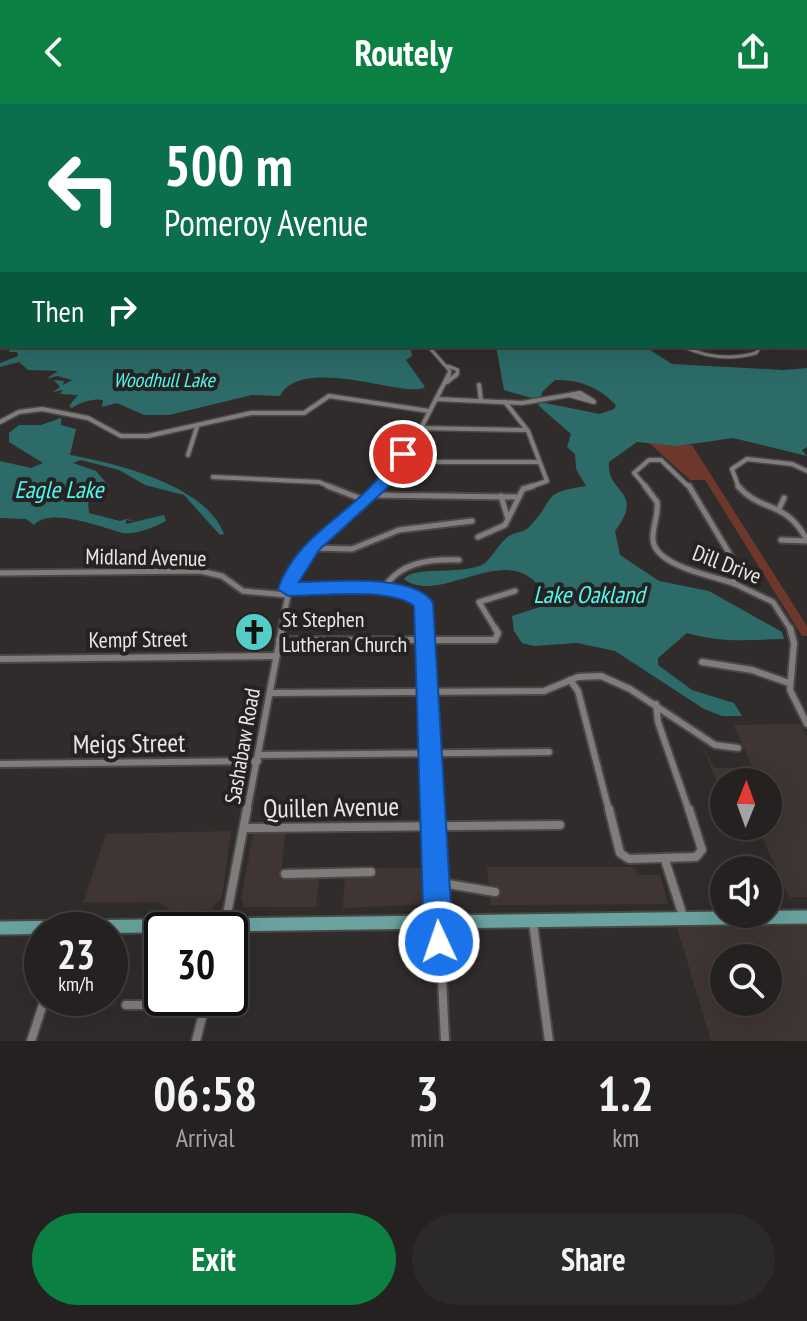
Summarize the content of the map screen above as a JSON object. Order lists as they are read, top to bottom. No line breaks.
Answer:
{"streets":{"street":["Midland Avenue","Dill Drive","Kempf Street","Meigs Street","Sashabaw Road","Quillen Avenue"]},"crossings":[["Midland Avenue","Sashabaw Road"],["Kempf Street","Sashabaw Road"],["Meigs Street","Sashabaw Road"],["Sashabaw Road","Quillen Avenue"]],"water":["Woodhull Lake","Eagle Lake","Lake Oakland"],"places":{"church":["St Stephen Lutheran Church"]},"north":"top","page":{"header":"Routely","turn":["500 m","Pomeroy Avenue"],"then":"Then","speed":"23 km/h","limit":"30","eta":["06:58","Arrival","3","min","1.2","km"],"buttons":["Exit","Share"]}}
